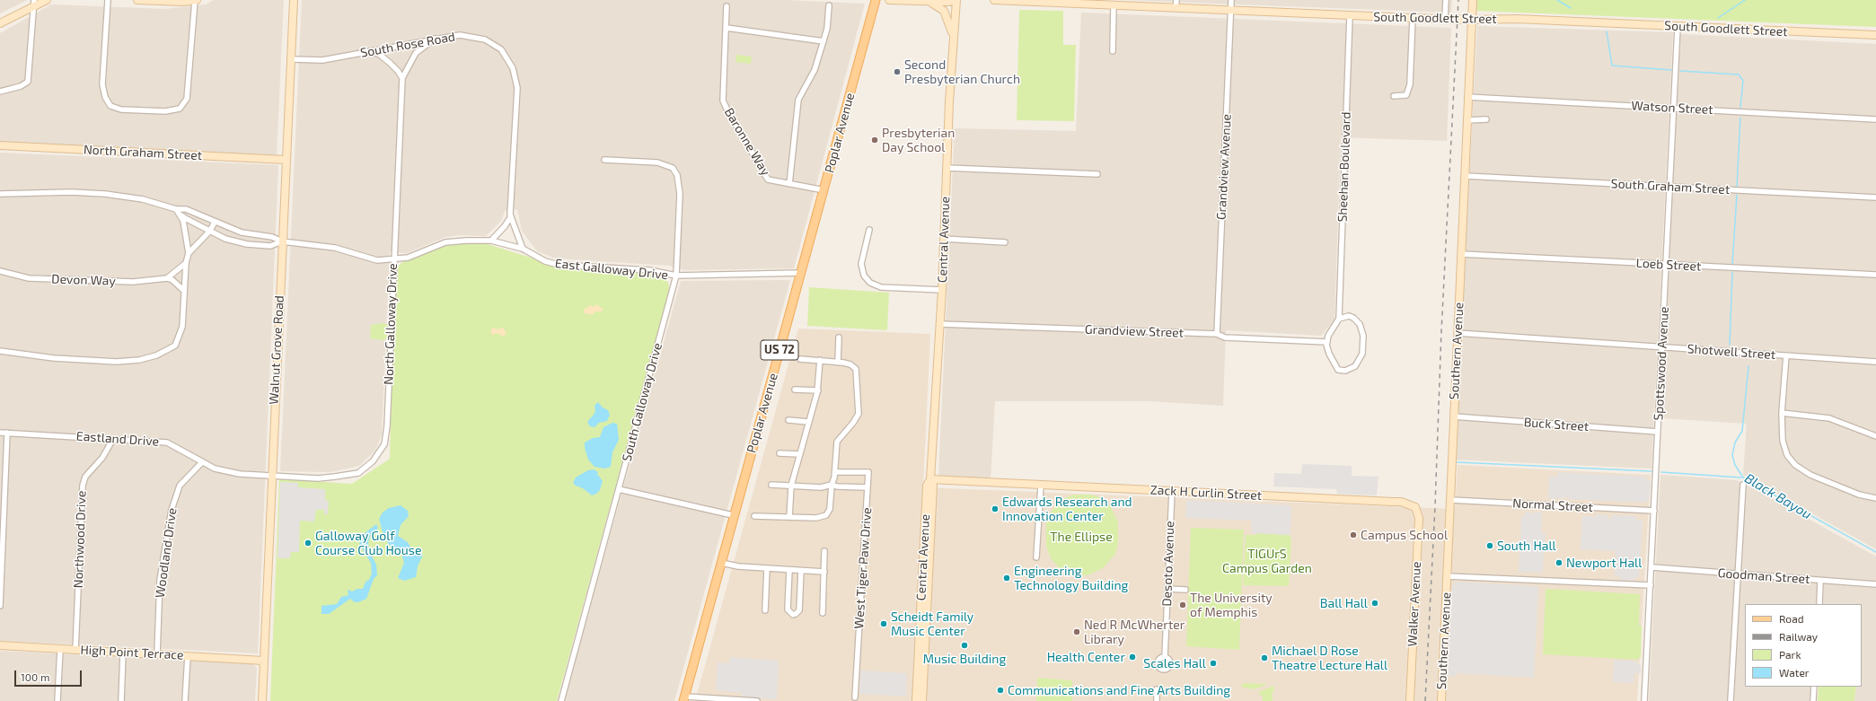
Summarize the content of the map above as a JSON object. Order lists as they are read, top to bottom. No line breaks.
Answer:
{"streets":{"main road":["South Goodlett Street","Poplar Avenue","North Graham Street","Central Avenue","Walnut Grove Road","US 72","Southern Avenue","Zack H Curlin Street","Walker Avenue","High Point Terrace"],"street":["South Rose Road","Watson Street","Baronne Way","Grandview Avenue","Sheehan Boulevard","South Graham Street","Loeb Street","East Galloway Drive","Devon Way","North Galloway Drive","Grandview Street","Shotwell Street","Spottswood Avenue","South Galloway Drive","Buck Street","Eastland Drive","Normal Street","Northwood Drive","Woodland Drive","Desoto Avenue","West Tiger Paw Drive","Goodman Street"]},"crossings":[["South Goodlett Street","Grandview Avenue"],["South Goodlett Street","Sheehan Boulevard"],["South Goodlett Street","Southern Avenue"],["South Goodlett Street","Spottswood Avenue"],["South Rose Road","East Galloway Drive"],["South Rose Road","North Galloway Drive"],["South Rose Road","Walnut Grove Road"],["Watson Street","Southern Avenue"],["Watson Street","Spottswood Avenue"],["Poplar Avenue","Baronne Way"],["Poplar Avenue","East Galloway Drive"],["North Graham Street","Walnut Grove Road"],["Grandview Avenue","Grandview Street"],["Sheehan Boulevard","Grandview Street"],["South Graham Street","Southern Avenue"],["South Graham Street","Spottswood Avenue"],["Central Avenue","Grandview Street"],["Central Avenue","Zack H Curlin Street"],["Loeb Street","Southern Avenue"],["Loeb Street","Spottswood Avenue"],["East Galloway Drive","North Galloway Drive"],["East Galloway Drive","Walnut Grove Road"],["East Galloway Drive","South Galloway Drive"],["North Galloway Drive","Walnut Grove Road"],["North Galloway Drive","Eastland Drive"],["Walnut Grove Road","Eastland Drive"],["Walnut Grove Road","High Point Terrace"],["Southern Avenue","Shotwell Street"],["Southern Avenue","Buck Street"],["Southern Avenue","Normal Street"],["Shotwell Street","Spottswood Avenue"],["Spottswood Avenue","Buck Street"],["Spottswood Avenue","Normal Street"],["Spottswood Avenue","Goodman Street"],["Eastland Drive","Northwood Drive"],["Eastland Drive","Woodland Drive"],["Zack H Curlin Street","Desoto Avenue"],["Zack H Curlin Street","Walker Avenue"],["Northwood Drive","High Point Terrace"],["Woodland Drive","High Point Terrace"]],"water":["Black Bayou"],"parks":["The Ellipse","TIGUrS Campus Garden"],"places":["Second Presbyterian Church","Presbyterian Day School","Edwards Research and Innovation Center","Campus School","Galloway Golf Course Club House","South Hall","Newport Hall","Engineering Technology Building","Ball Hall","The University of Memphis","Scheidt Family Music Center","Ned R McWherter Library","Music Building","Health Center","Michael D Rose Theatre Lecture Hall","Scales Hall","Communications and Fine Arts Building"],"legend":["Road","Railway","Park","Water"],"scale_bar":"100 m"}
